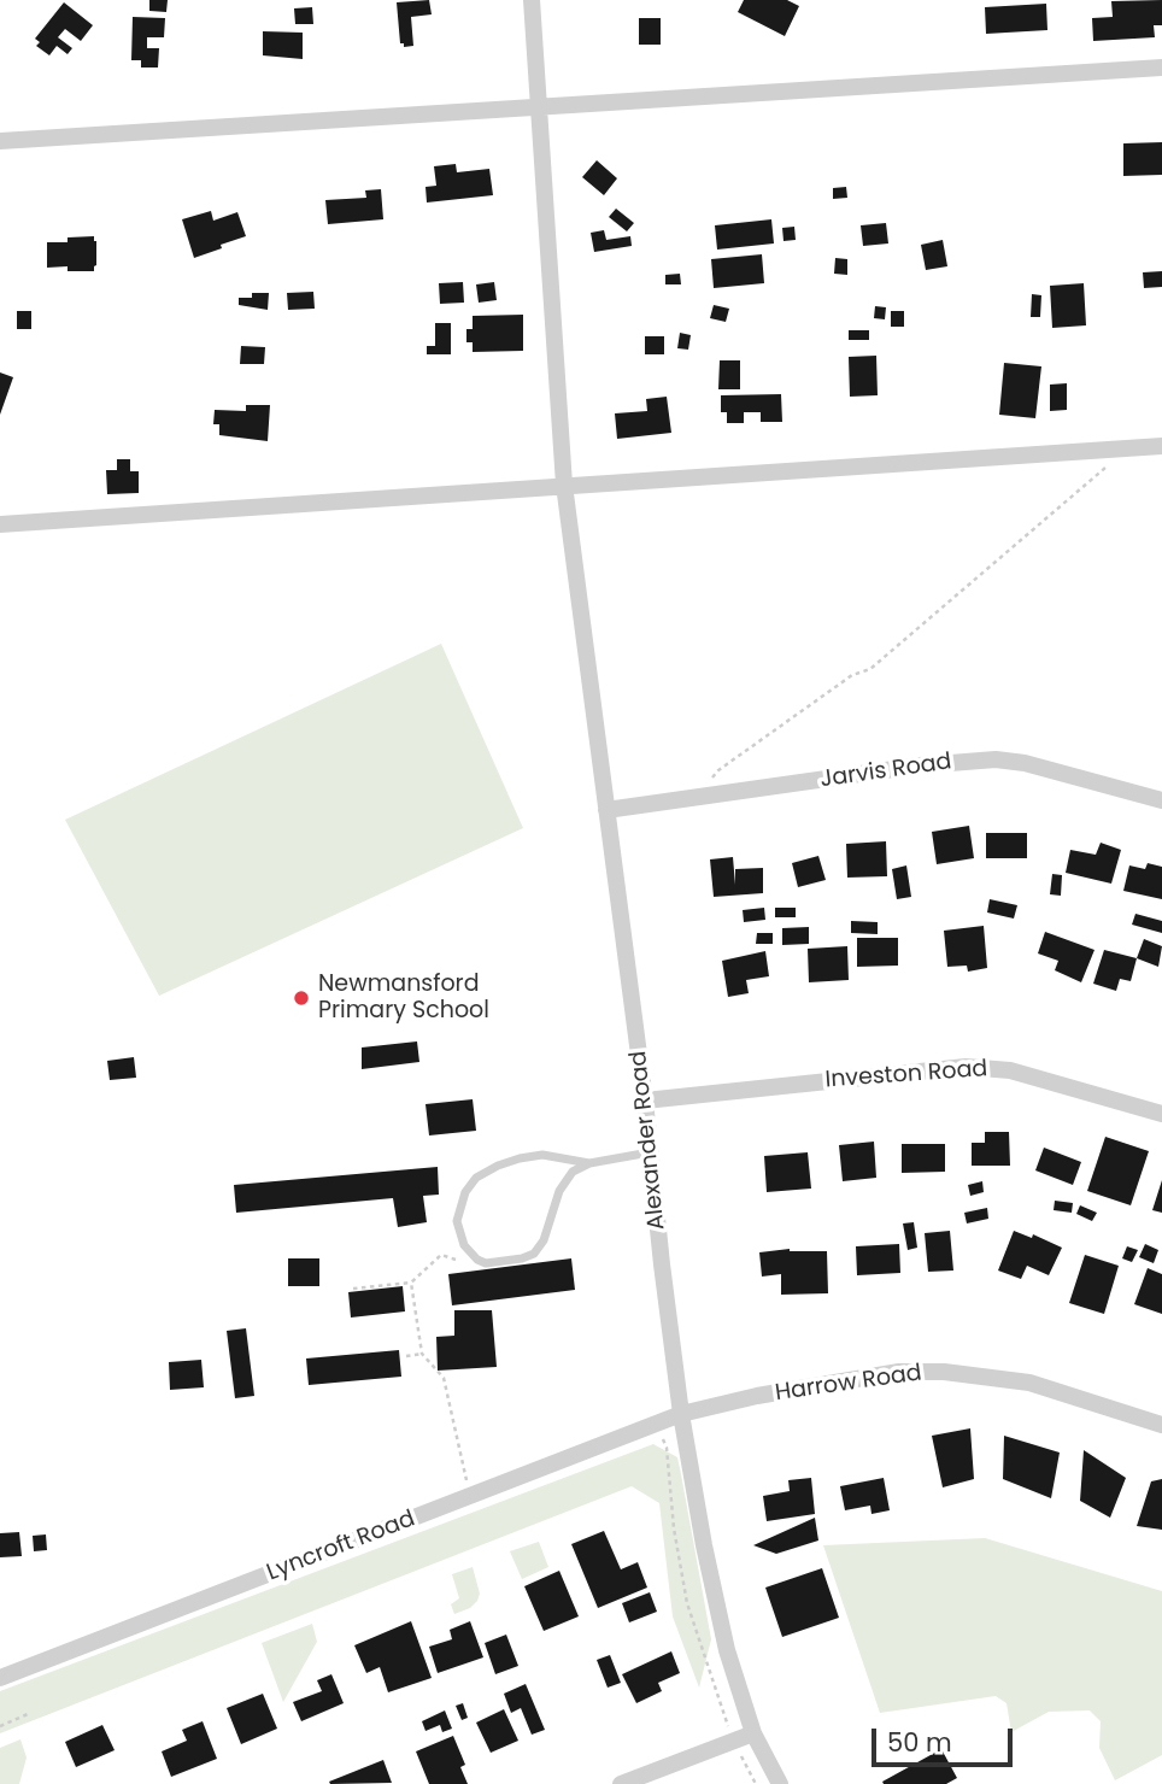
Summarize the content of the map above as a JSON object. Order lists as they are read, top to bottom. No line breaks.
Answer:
{"streets":{"street":["Jarvis Road","Investon Road","Alexander Road","Harrow Road","Lyncroft Road"]},"crossings":[["Jarvis Road","Alexander Road"],["Investon Road","Alexander Road"],["Alexander Road","Harrow Road"],["Alexander Road","Lyncroft Road"],["Harrow Road","Lyncroft Road"]],"places":["Newmansford Primary School"],"scale_bar":"50 m"}
